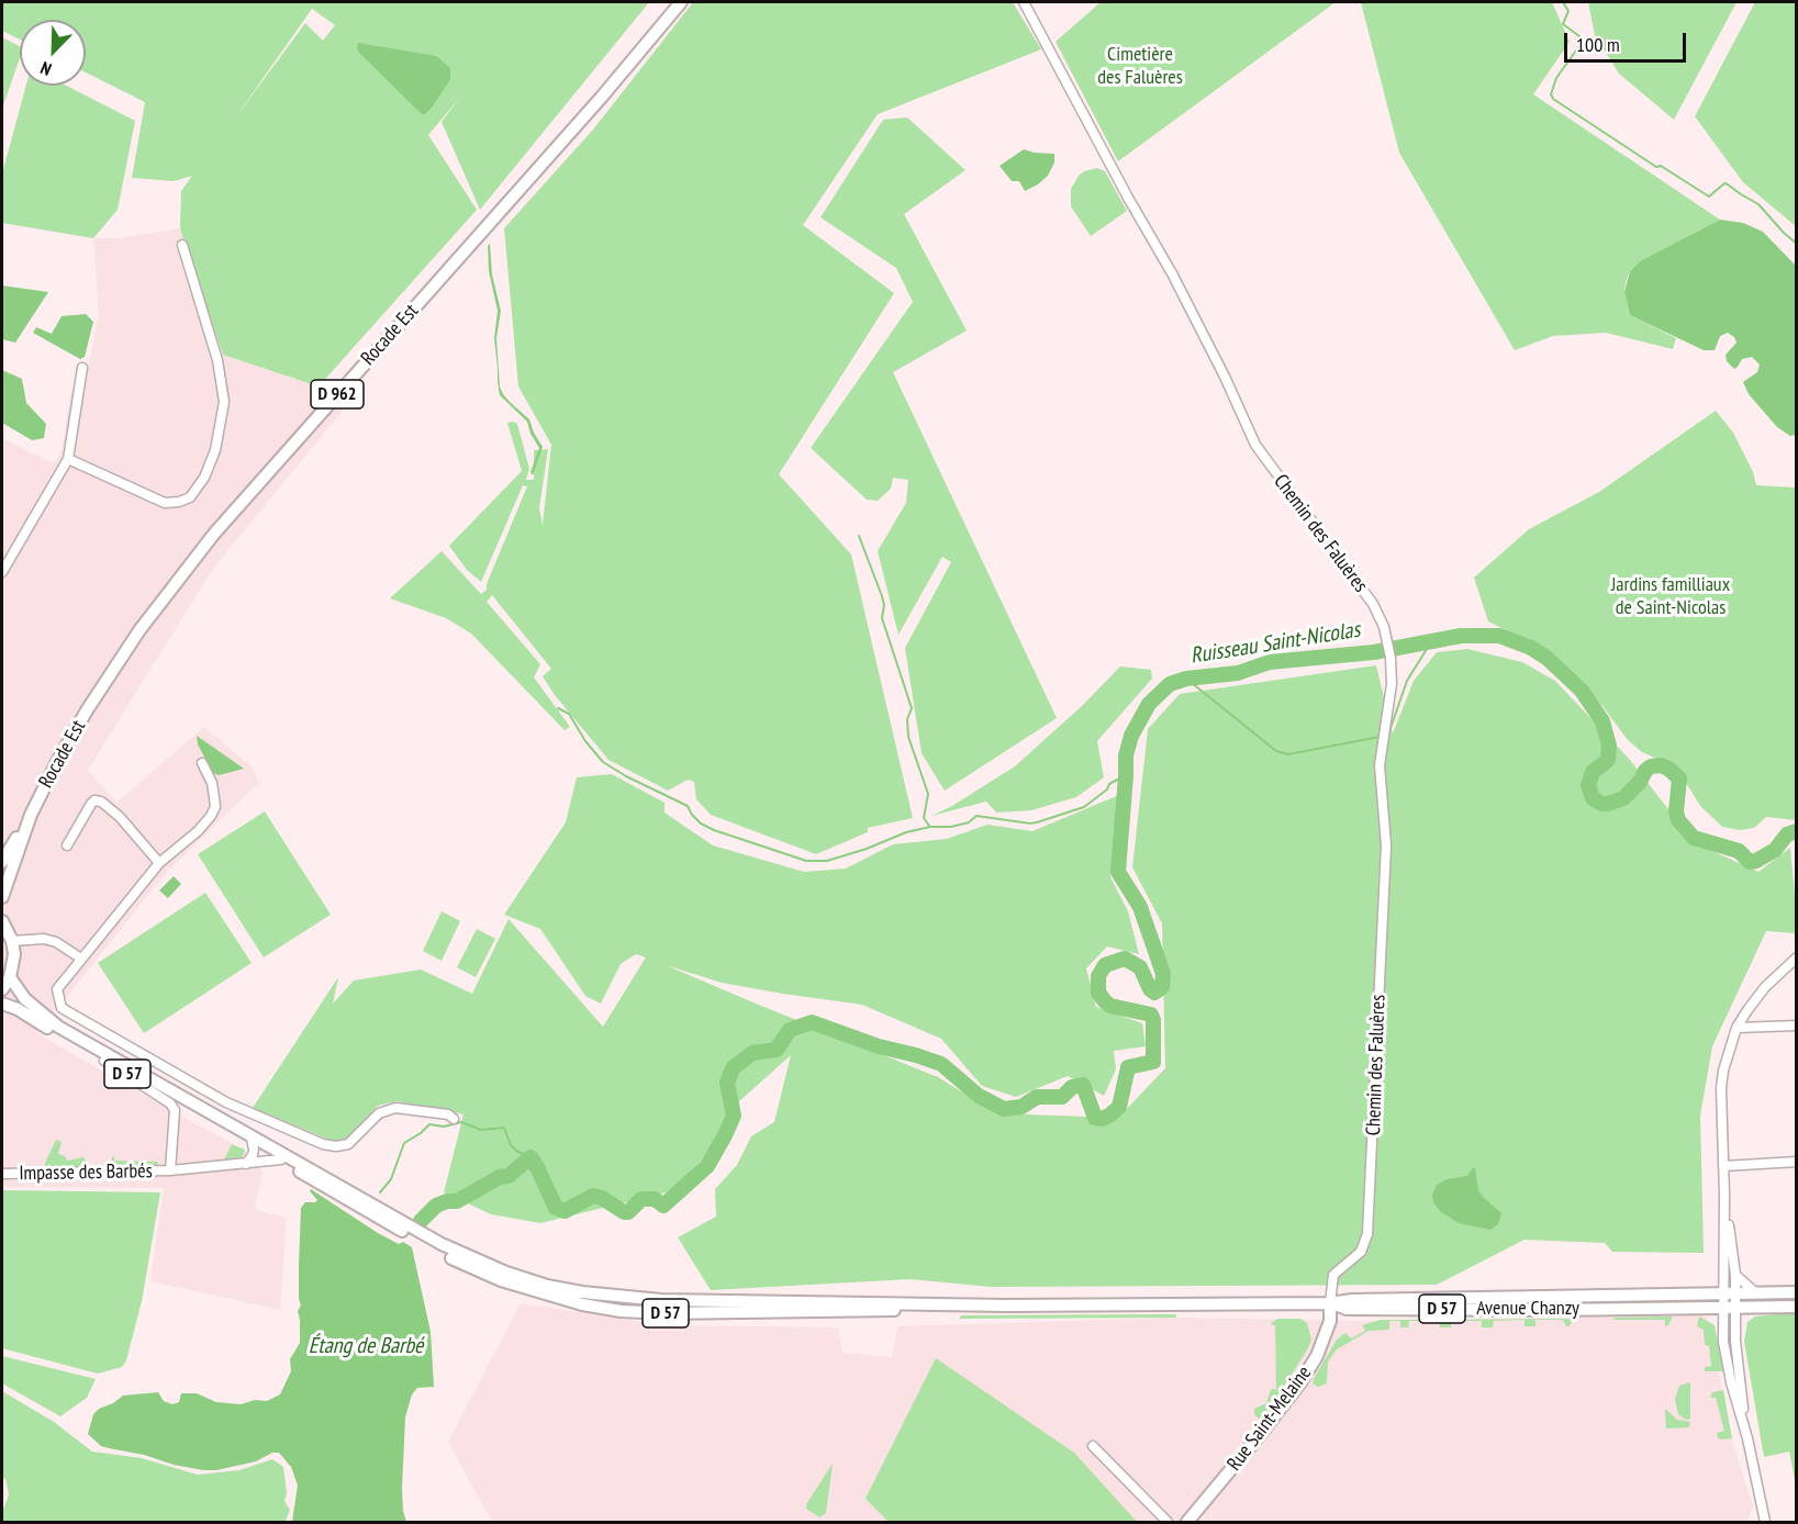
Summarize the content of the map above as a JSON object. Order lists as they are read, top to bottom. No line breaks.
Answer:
{"streets":{"main road":["Rocade Est","D 962","D 57","Avenue Chanzy","Rue Saint-Melaine"],"street":["Chemin des Faluères","Impasse des Barbés"]},"crossings":[["Rocade Est","D 962"],["Chemin des Faluères","D 57"],["Chemin des Faluères","Avenue Chanzy"],["Chemin des Faluères","Rue Saint-Melaine"],["D 57","Impasse des Barbés"],["D 57","Avenue Chanzy"],["D 57","Rue Saint-Melaine"],["Avenue Chanzy","Rue Saint-Melaine"]],"water":["Ruisseau Saint-Nicolas","Étang de Barbé"],"parks":["Cimetière des Faluères","Jardins familliaux de Saint-Nicolas"],"scale_bar":"100 m","north":"bottom left"}
